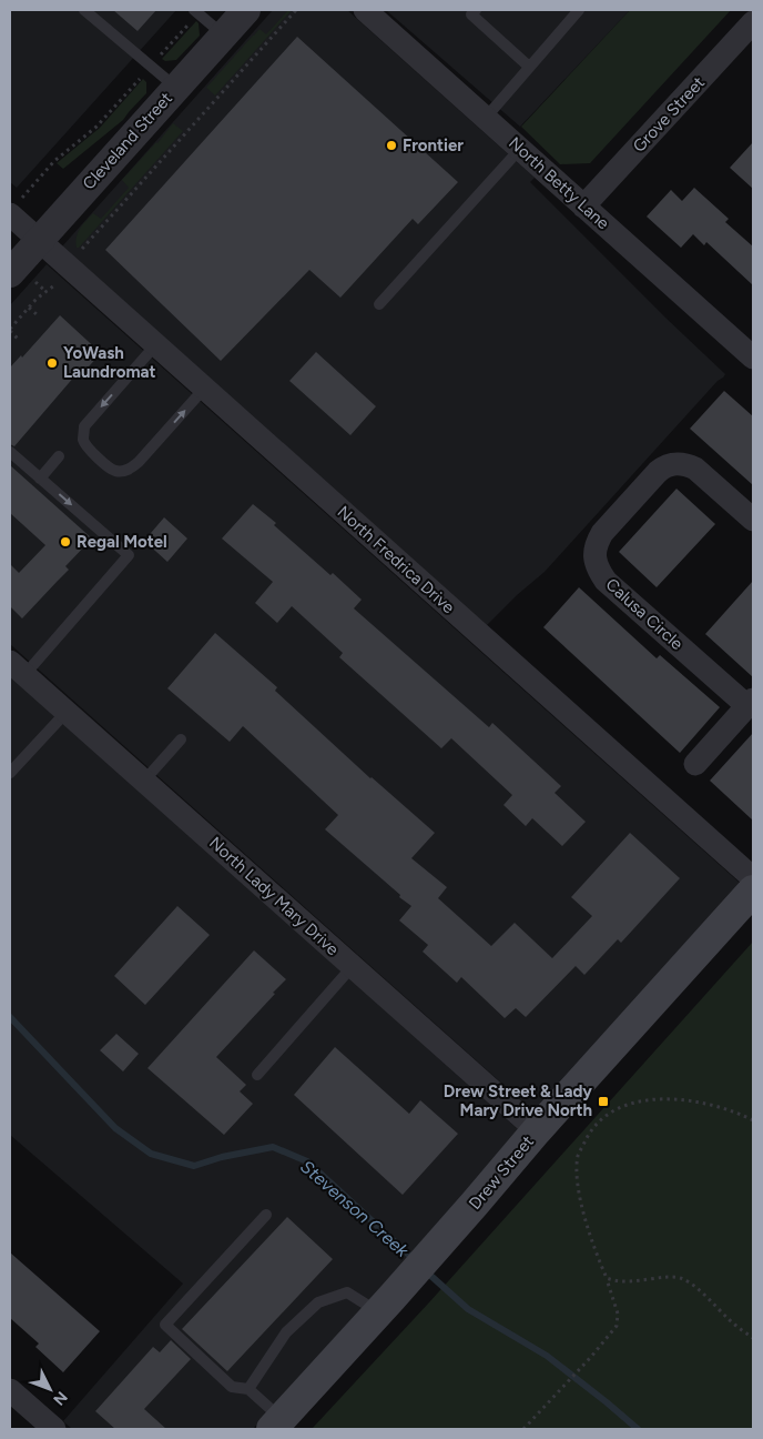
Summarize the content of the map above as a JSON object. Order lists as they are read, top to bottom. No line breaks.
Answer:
{"streets":{"main road":["Drew Street"],"street":["Grove Street","Cleveland Street","North Betty Lane","North Fredrica Drive","Calusa Circle","North Lady Mary Drive"]},"crossings":[["Grove Street","North Betty Lane"],["Cleveland Street","North Fredrica Drive"],["North Lady Mary Drive","Drew Street"]],"water":["Stevenson Creek"],"places":{"other":["Frontier","YoWash Laundromat","Regal Motel"],"transit":["Drew Street & Lady Mary Drive North"]},"north":"bottom right"}
